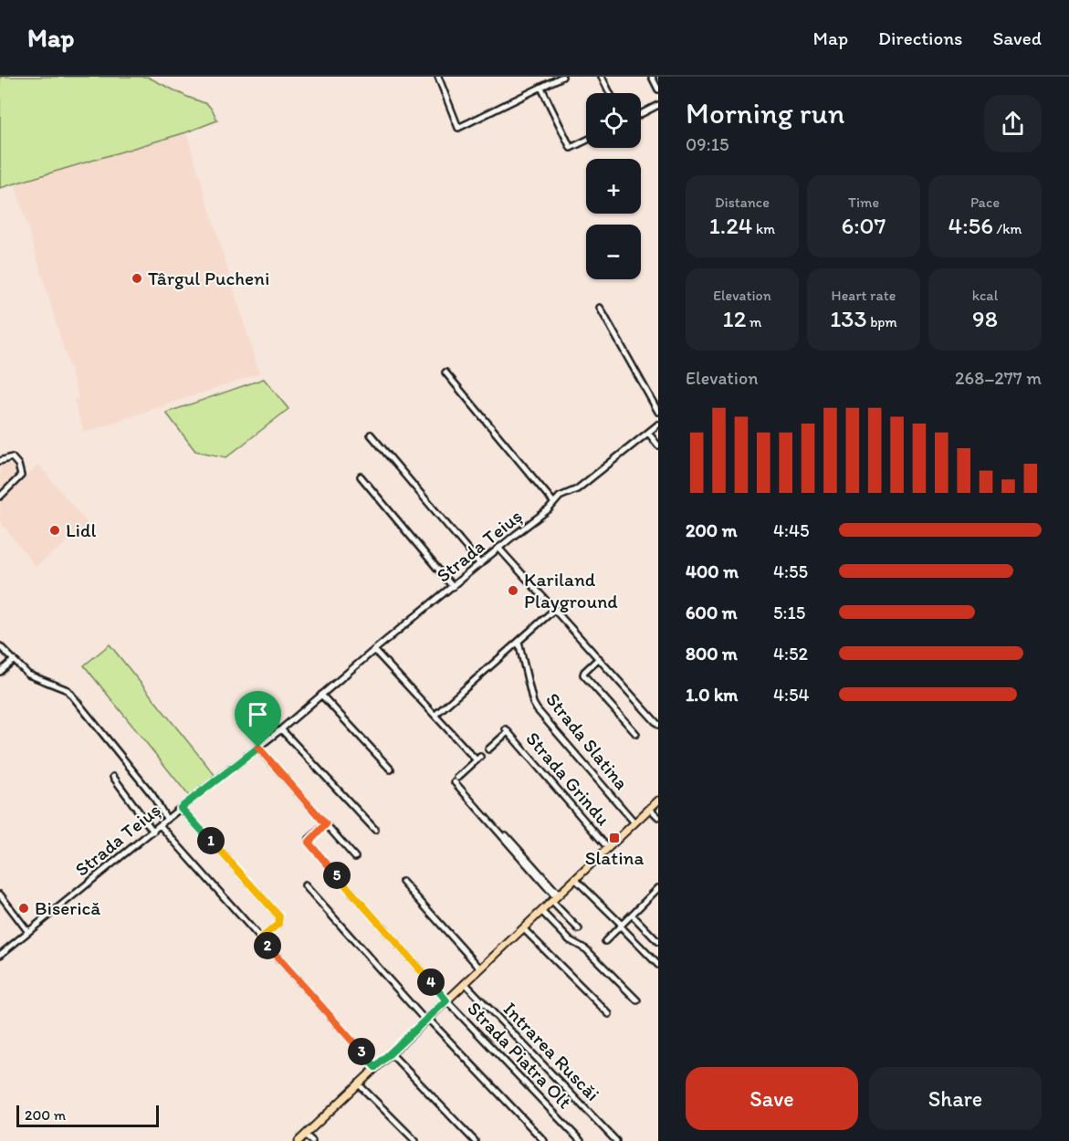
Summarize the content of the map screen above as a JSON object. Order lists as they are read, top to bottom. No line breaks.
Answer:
{"streets":{"street":["Strada Teiuș","Strada Slatina","Strada Grindu","Intrarea Ruscăi","Strada Piatra Olt"]},"places":{"other":["Târgul Pucheni","Lidl","Kariland Playground","Biserică"],"transit":["Slatina"]},"scale_bar":"200 m","page":{"header":"Map","nav":["Map","Directions","Saved"],"heading":["Morning run","09:15"],"map_buttons":["+","−"],"stats":[["Distance","1.24 km"],["Time","6:07"],["Pace","4:56 /km"],["Elevation","12 m"],["Heart rate","133 bpm"],["kcal","98"]],"chart":["Elevation","268–277 m"],"list":[{"name":"200 m","note":"4:45"},{"name":"400 m","note":"4:55"},{"name":"600 m","note":"5:15"},{"name":"800 m","note":"4:52"},{"name":"1.0 km","note":"4:54"}],"pins":["1","5","2","4","3"],"buttons":["Save","Share"],"scale":"200 m"}}
